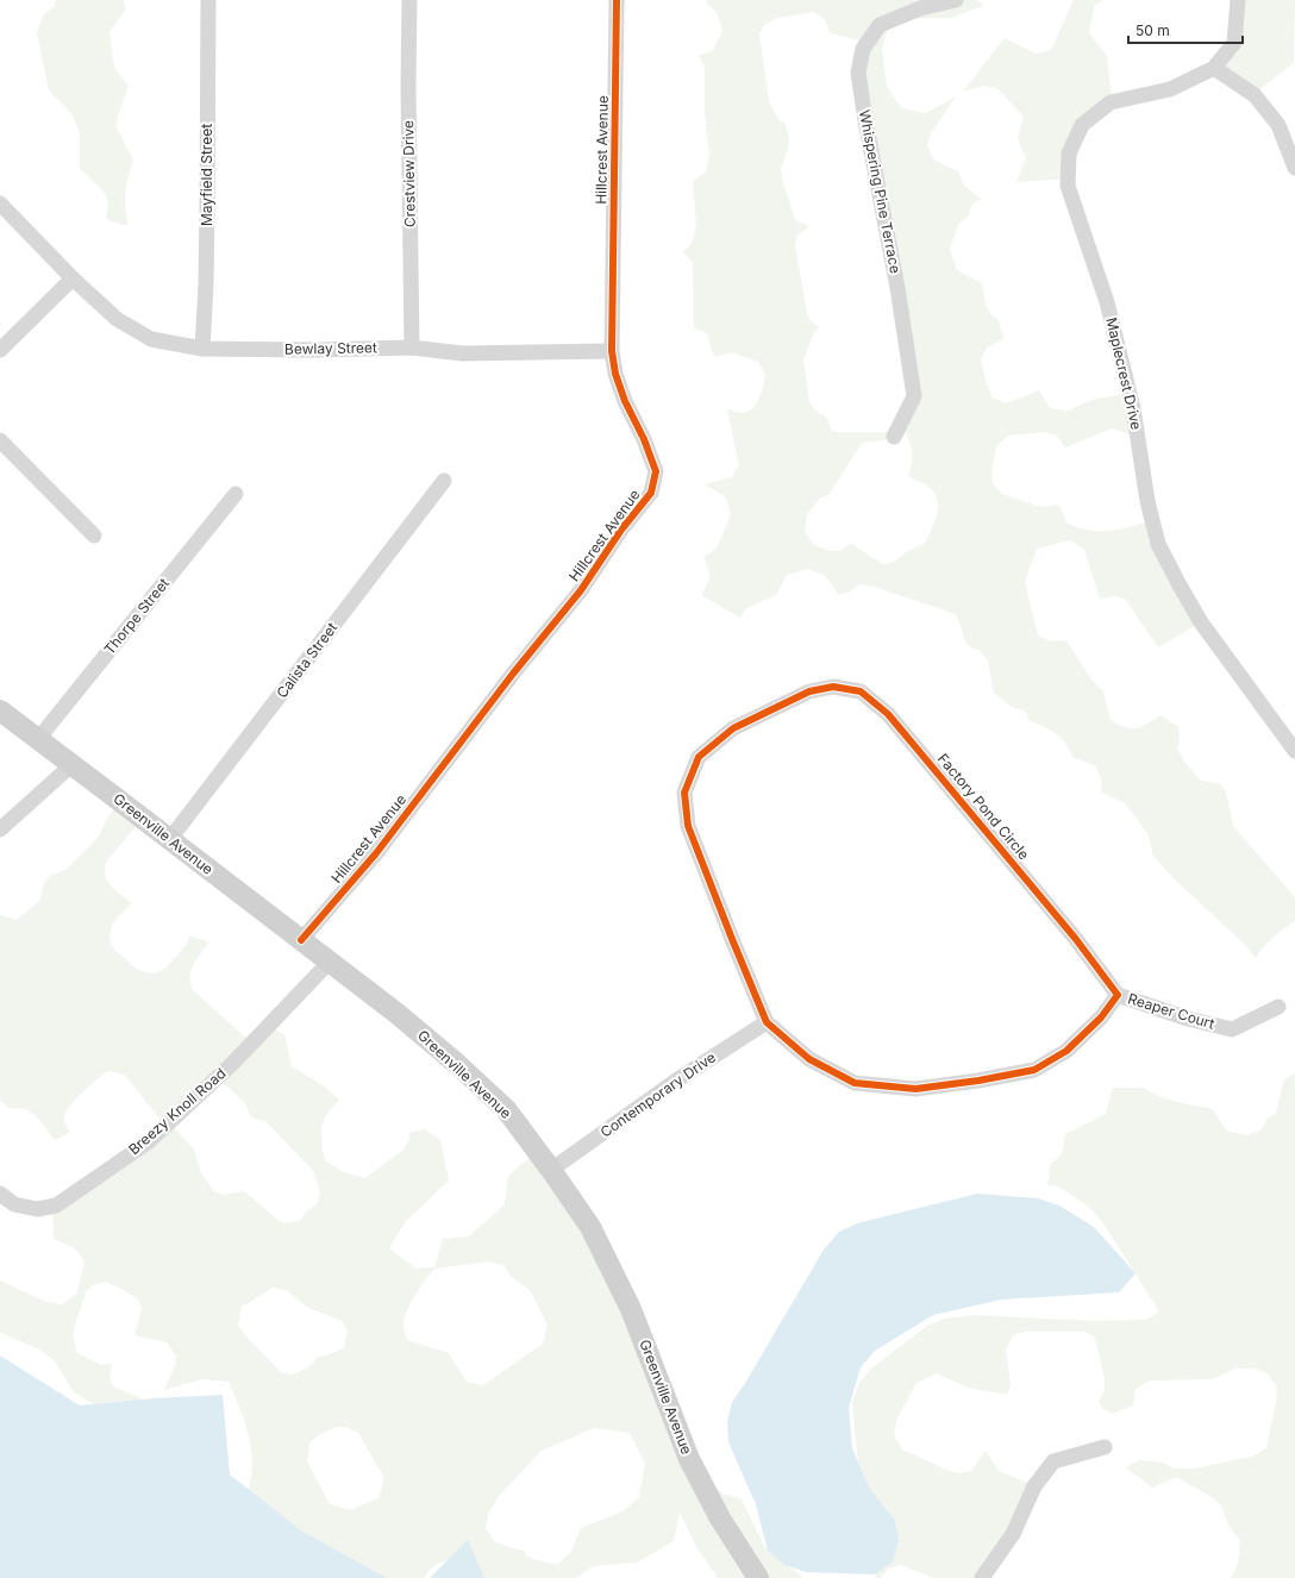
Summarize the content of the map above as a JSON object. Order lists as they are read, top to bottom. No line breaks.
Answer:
{"streets":{"main road":["Greenville Avenue"],"street":["Hillcrest Avenue","Crestview Drive","Mayfield Street","Whispering Pine Terrace","Bewlay Street","Maplecrest Drive","Thorpe Street","Calista Street","Factory Pond Circle","Reaper Court","Contemporary Drive","Breezy Knoll Road"]},"crossings":[["Hillcrest Avenue","Bewlay Street"],["Hillcrest Avenue","Greenville Avenue"],["Crestview Drive","Bewlay Street"],["Mayfield Street","Bewlay Street"],["Thorpe Street","Greenville Avenue"],["Calista Street","Greenville Avenue"],["Factory Pond Circle","Reaper Court"],["Factory Pond Circle","Contemporary Drive"],["Greenville Avenue","Contemporary Drive"],["Greenville Avenue","Breezy Knoll Road"]],"scale_bar":"50 m"}
